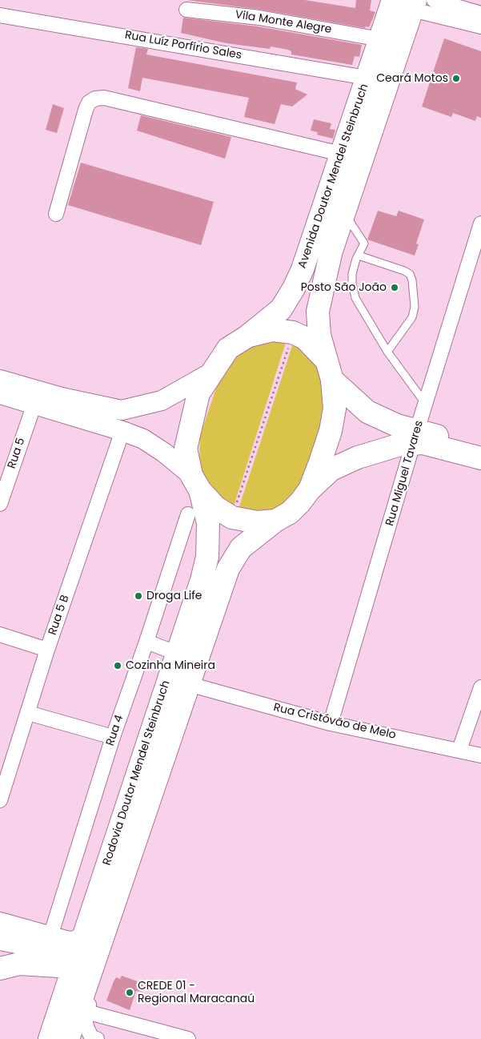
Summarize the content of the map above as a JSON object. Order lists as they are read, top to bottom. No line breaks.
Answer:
{"streets":{"main road":["Avenida Doutor Mendel Steinbruch","Rodovia Doutor Mendel Steinbruch"],"street":["Vila Monte Alegre","Rua Luíz Porfírio Sales","Rua 5","Rua Miguel Tavares","Rua 5 B","Rua Cristóvão de Melo","Rua 4"]},"crossings":[["Vila Monte Alegre","Avenida Doutor Mendel Steinbruch"],["Rua Luíz Porfírio Sales","Avenida Doutor Mendel Steinbruch"],["Avenida Doutor Mendel Steinbruch","Rodovia Doutor Mendel Steinbruch"],["Rua Miguel Tavares","Rua Cristóvão de Melo"],["Rua Cristóvão de Melo","Rodovia Doutor Mendel Steinbruch"]],"places":["Ceará Motos","Posto São João","Droga Life","Cozinha Mineira","CREDE 01 - Regional Maracanaú"]}
